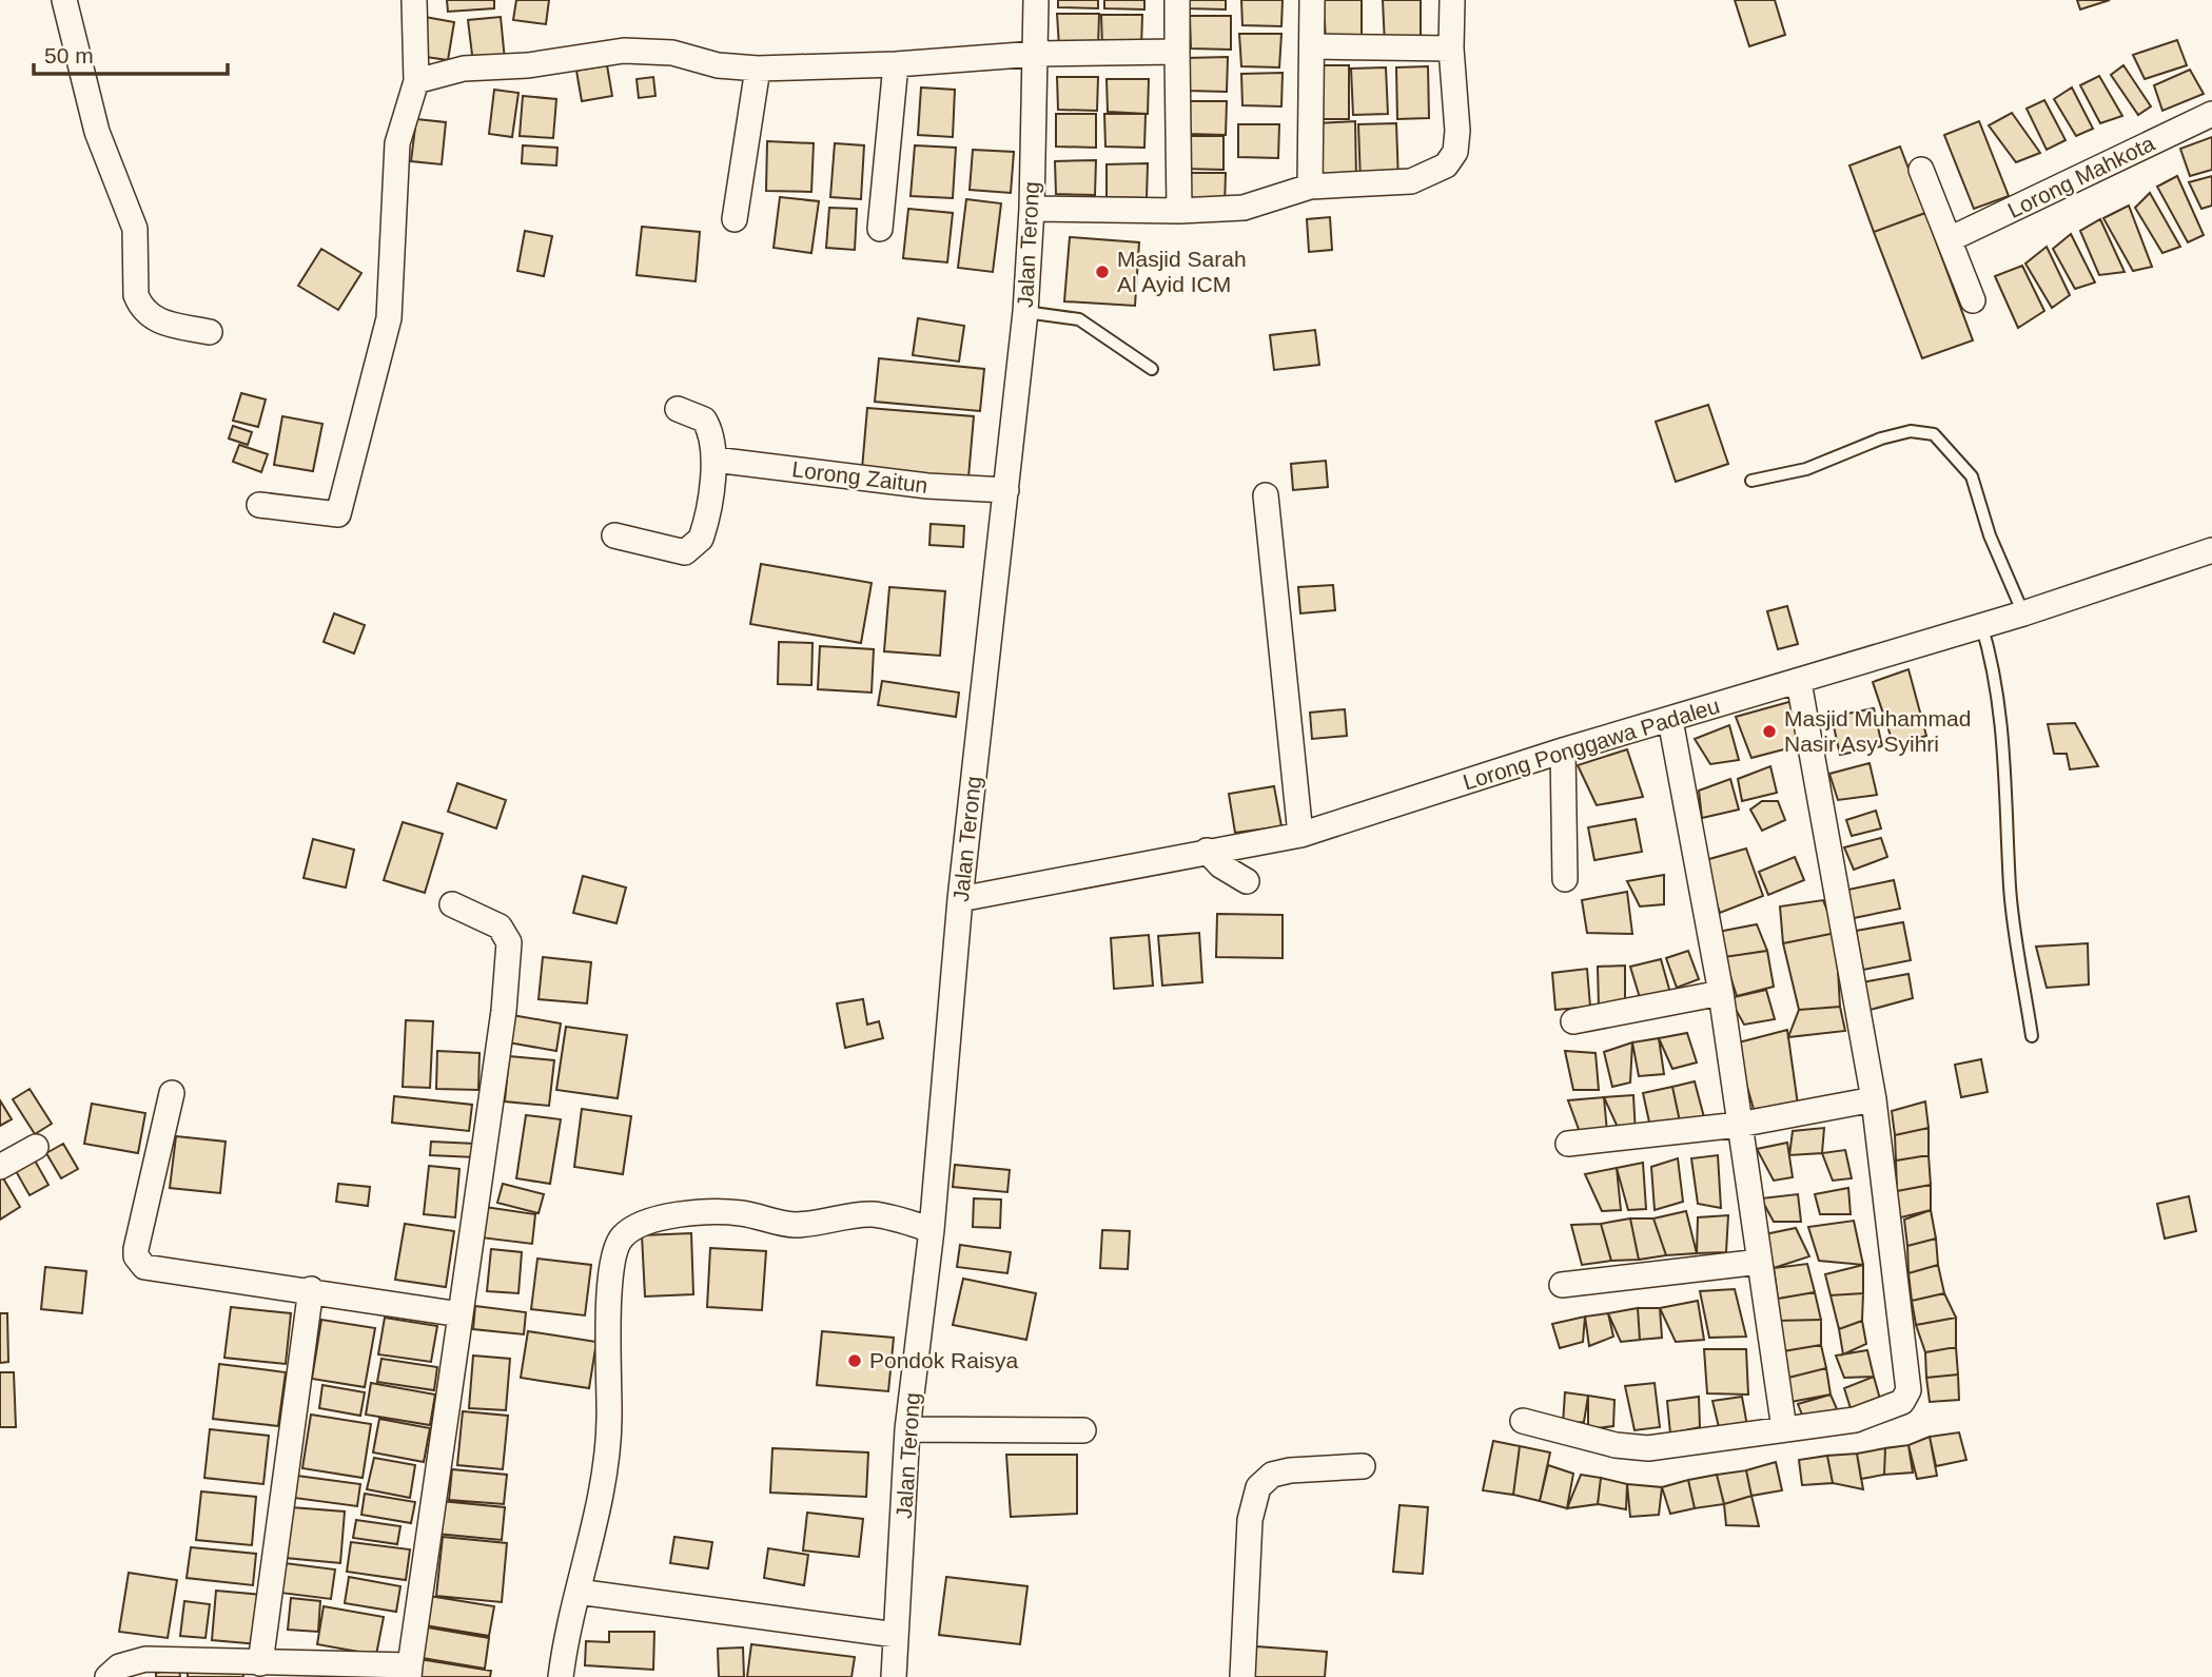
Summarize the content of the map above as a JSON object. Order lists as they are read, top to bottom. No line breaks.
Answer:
{"streets":{"street":["Lorong Mahkota","Jalan Terong","Lorong Zaitun","Lorong Ponggawa Padaleu"]},"crossings":[["Jalan Terong","Lorong Zaitun"],["Jalan Terong","Lorong Ponggawa Padaleu"]],"places":["Masjid Sarah Al Ayid ICM","Masjid Muhammad Nasir Asy Syihri","Pondok Raisya"],"scale_bar":"50 m"}
